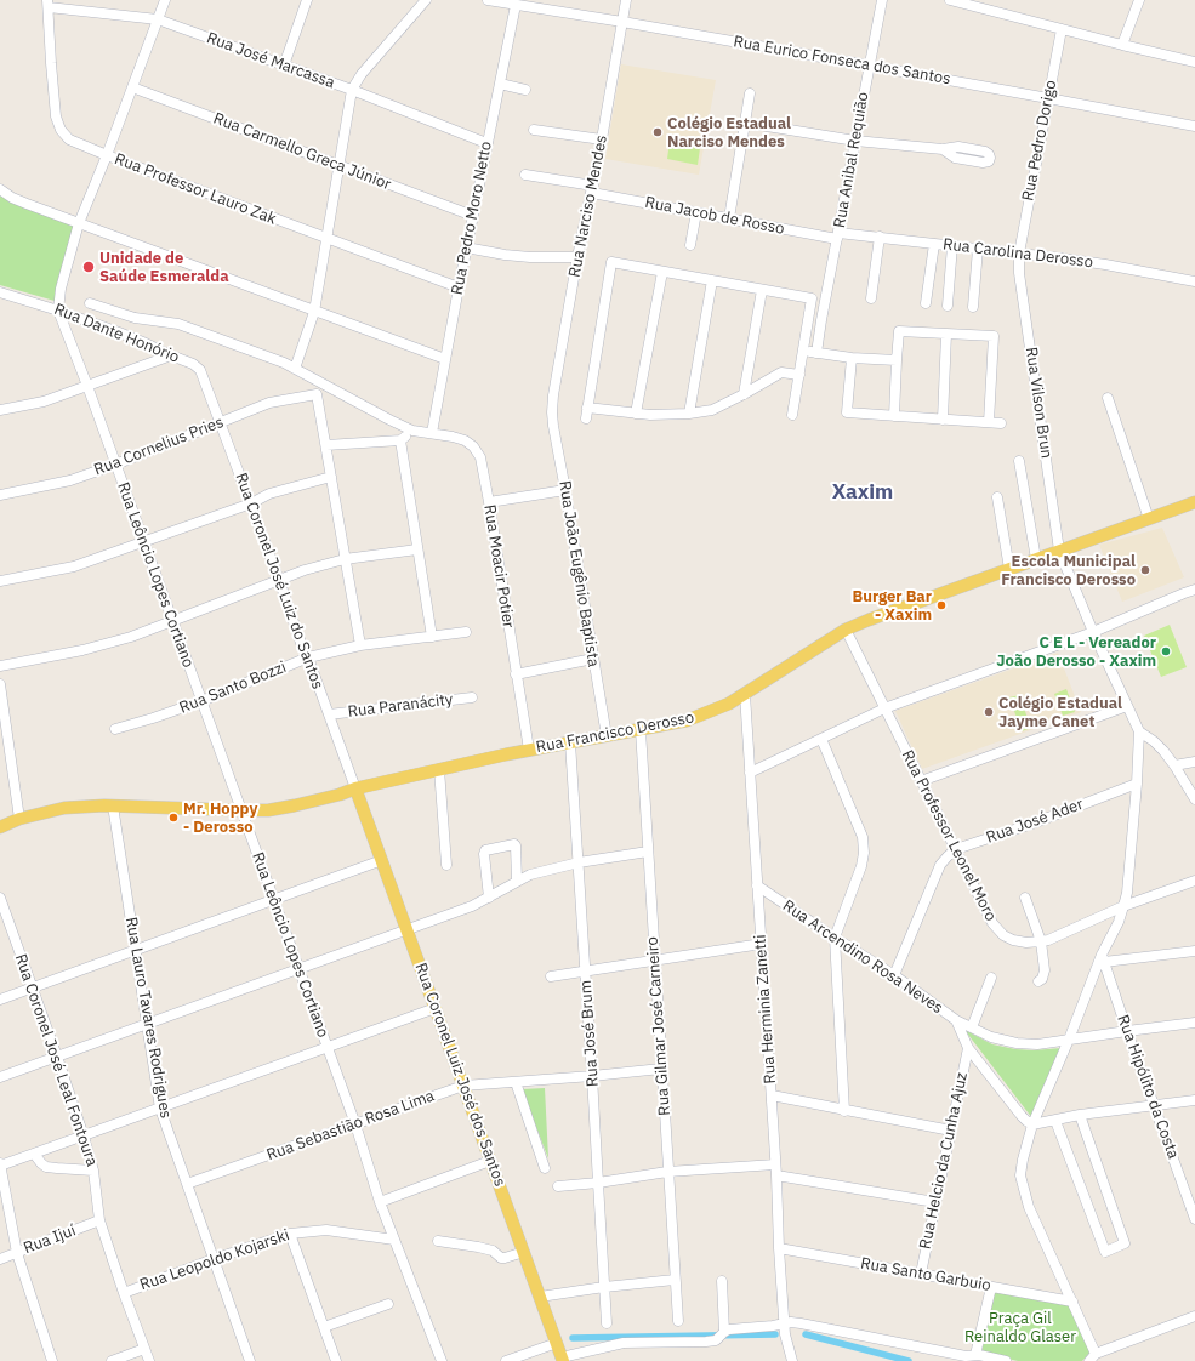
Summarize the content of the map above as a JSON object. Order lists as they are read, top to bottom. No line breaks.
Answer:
{"streets":{"main road":["Rua Francisco Derosso","Rua Coronel Luiz José dos Santos"],"street":["Rua José Marcassa","Rua Eurico Fonseca dos Santos","Rua Pedro Dorigo","Rua Carmello Greca Júnior","Rua Anibal Requião","Rua Professor Lauro Zak","Rua Narciso Mendes","Rua Jacob de Rosso","Rua Pedro Moro Netto","Rua Carolina Derosso","Rua Dante Honório","Rua Vilson Brun","Rua Cornelius Pries","Rua Moacir Potier","Rua João Eugênio Baptista","Rua Leôncio Lopes Cortiano","Rua Coronel José Luiz do Santos","Rua Santo Bozzi","Rua Paranácity","Rua José Ader","Rua Professor Leonel Moro","Rua Arcendino Rosa Neves","Rua Herminia Zanetti","Rua Lauro Tavares Rodrigues","Rua Gilmar José Carneiro","Rua José Brum","Rua Coronel José Leal Fontoura","Rua Hipólito da Costa","Rua Sebastião Rosa Lima","Rua Helcio da Cunha Ajuz","Rua Ijuí","Rua Leopoldo Kojarski","Rua Santo Garbuio"]},"crossings":[["Rua José Marcassa","Rua Professor Lauro Zak"],["Rua José Marcassa","Rua Pedro Moro Netto"],["Rua Eurico Fonseca dos Santos","Rua Pedro Dorigo"],["Rua Eurico Fonseca dos Santos","Rua Anibal Requião"],["Rua Eurico Fonseca dos Santos","Rua Narciso Mendes"],["Rua Eurico Fonseca dos Santos","Rua Pedro Moro Netto"],["Rua Pedro Dorigo","Rua Carolina Derosso"],["Rua Pedro Dorigo","Rua Vilson Brun"],["Rua Carmello Greca Júnior","Rua Pedro Moro Netto"],["Rua Anibal Requião","Rua Jacob de Rosso"],["Rua Anibal Requião","Rua Carolina Derosso"],["Rua Professor Lauro Zak","Rua Pedro Moro Netto"],["Rua Narciso Mendes","Rua Jacob de Rosso"],["Rua Narciso Mendes","Rua João Eugênio Baptista"],["Rua Jacob de Rosso","Rua Carolina Derosso"],["Rua Pedro Moro Netto","Rua Moacir Potier"],["Rua Carolina Derosso","Rua Vilson Brun"],["Rua Dante Honório","Rua Moacir Potier"],["Rua Dante Honório","Rua Leôncio Lopes Cortiano"],["Rua Dante Honório","Rua Coronel José Luiz do Santos"],["Rua Vilson Brun","Rua Francisco Derosso"],["Rua Cornelius Pries","Rua Leôncio Lopes Cortiano"],["Rua Cornelius Pries","Rua Coronel José Luiz do Santos"],["Rua Moacir Potier","Rua Francisco Derosso"],["Rua João Eugênio Baptista","Rua Francisco Derosso"],["Rua Leôncio Lopes Cortiano","Rua Santo Bozzi"],["Rua Leôncio Lopes Cortiano","Rua Francisco Derosso"],["Rua Leôncio Lopes Cortiano","Rua Sebastião Rosa Lima"],["Rua Leôncio Lopes Cortiano","Rua Leopoldo Kojarski"],["Rua Coronel José Luiz do Santos","Rua Santo Bozzi"],["Rua Coronel José Luiz do Santos","Rua Paranácity"],["Rua Coronel José Luiz do Santos","Rua Francisco Derosso"],["Rua Coronel José Luiz do Santos","Rua Coronel Luiz José dos Santos"],["Rua Francisco Derosso","Rua Professor Leonel Moro"],["Rua Francisco Derosso","Rua Herminia Zanetti"],["Rua Francisco Derosso","Rua Lauro Tavares Rodrigues"],["Rua Francisco Derosso","Rua Gilmar José Carneiro"],["Rua Francisco Derosso","Rua José Brum"],["Rua Francisco Derosso","Rua Coronel Luiz José dos Santos"],["Rua José Ader","Rua Professor Leonel Moro"],["Rua José Ader","Rua Arcendino Rosa Neves"],["Rua Arcendino Rosa Neves","Rua Herminia Zanetti"],["Rua Arcendino Rosa Neves","Rua Helcio da Cunha Ajuz"],["Rua Herminia Zanetti","Rua Santo Garbuio"],["Rua Lauro Tavares Rodrigues","Rua Sebastião Rosa Lima"],["Rua Lauro Tavares Rodrigues","Rua Leopoldo Kojarski"],["Rua Gilmar José Carneiro","Rua Sebastião Rosa Lima"],["Rua José Brum","Rua Sebastião Rosa Lima"],["Rua Coronel José Leal Fontoura","Rua Ijuí"],["Rua Coronel José Leal Fontoura","Rua Leopoldo Kojarski"],["Rua Coronel Luiz José dos Santos","Rua Sebastião Rosa Lima"],["Rua Helcio da Cunha Ajuz","Rua Santo Garbuio"]],"districts":["Xaxim"],"parks":["Praça Gil Reinaldo Glaser"],"places":["Colégio Estadual Narciso Mendes","Unidade de Saúde Esmeralda","Escola Municipal Francisco Derosso","Burger Bar - Xaxim","C E L - Vereador João Derosso - Xaxim","Colégio Estadual Jayme Canet","Mr. Hoppy - Derosso"]}
